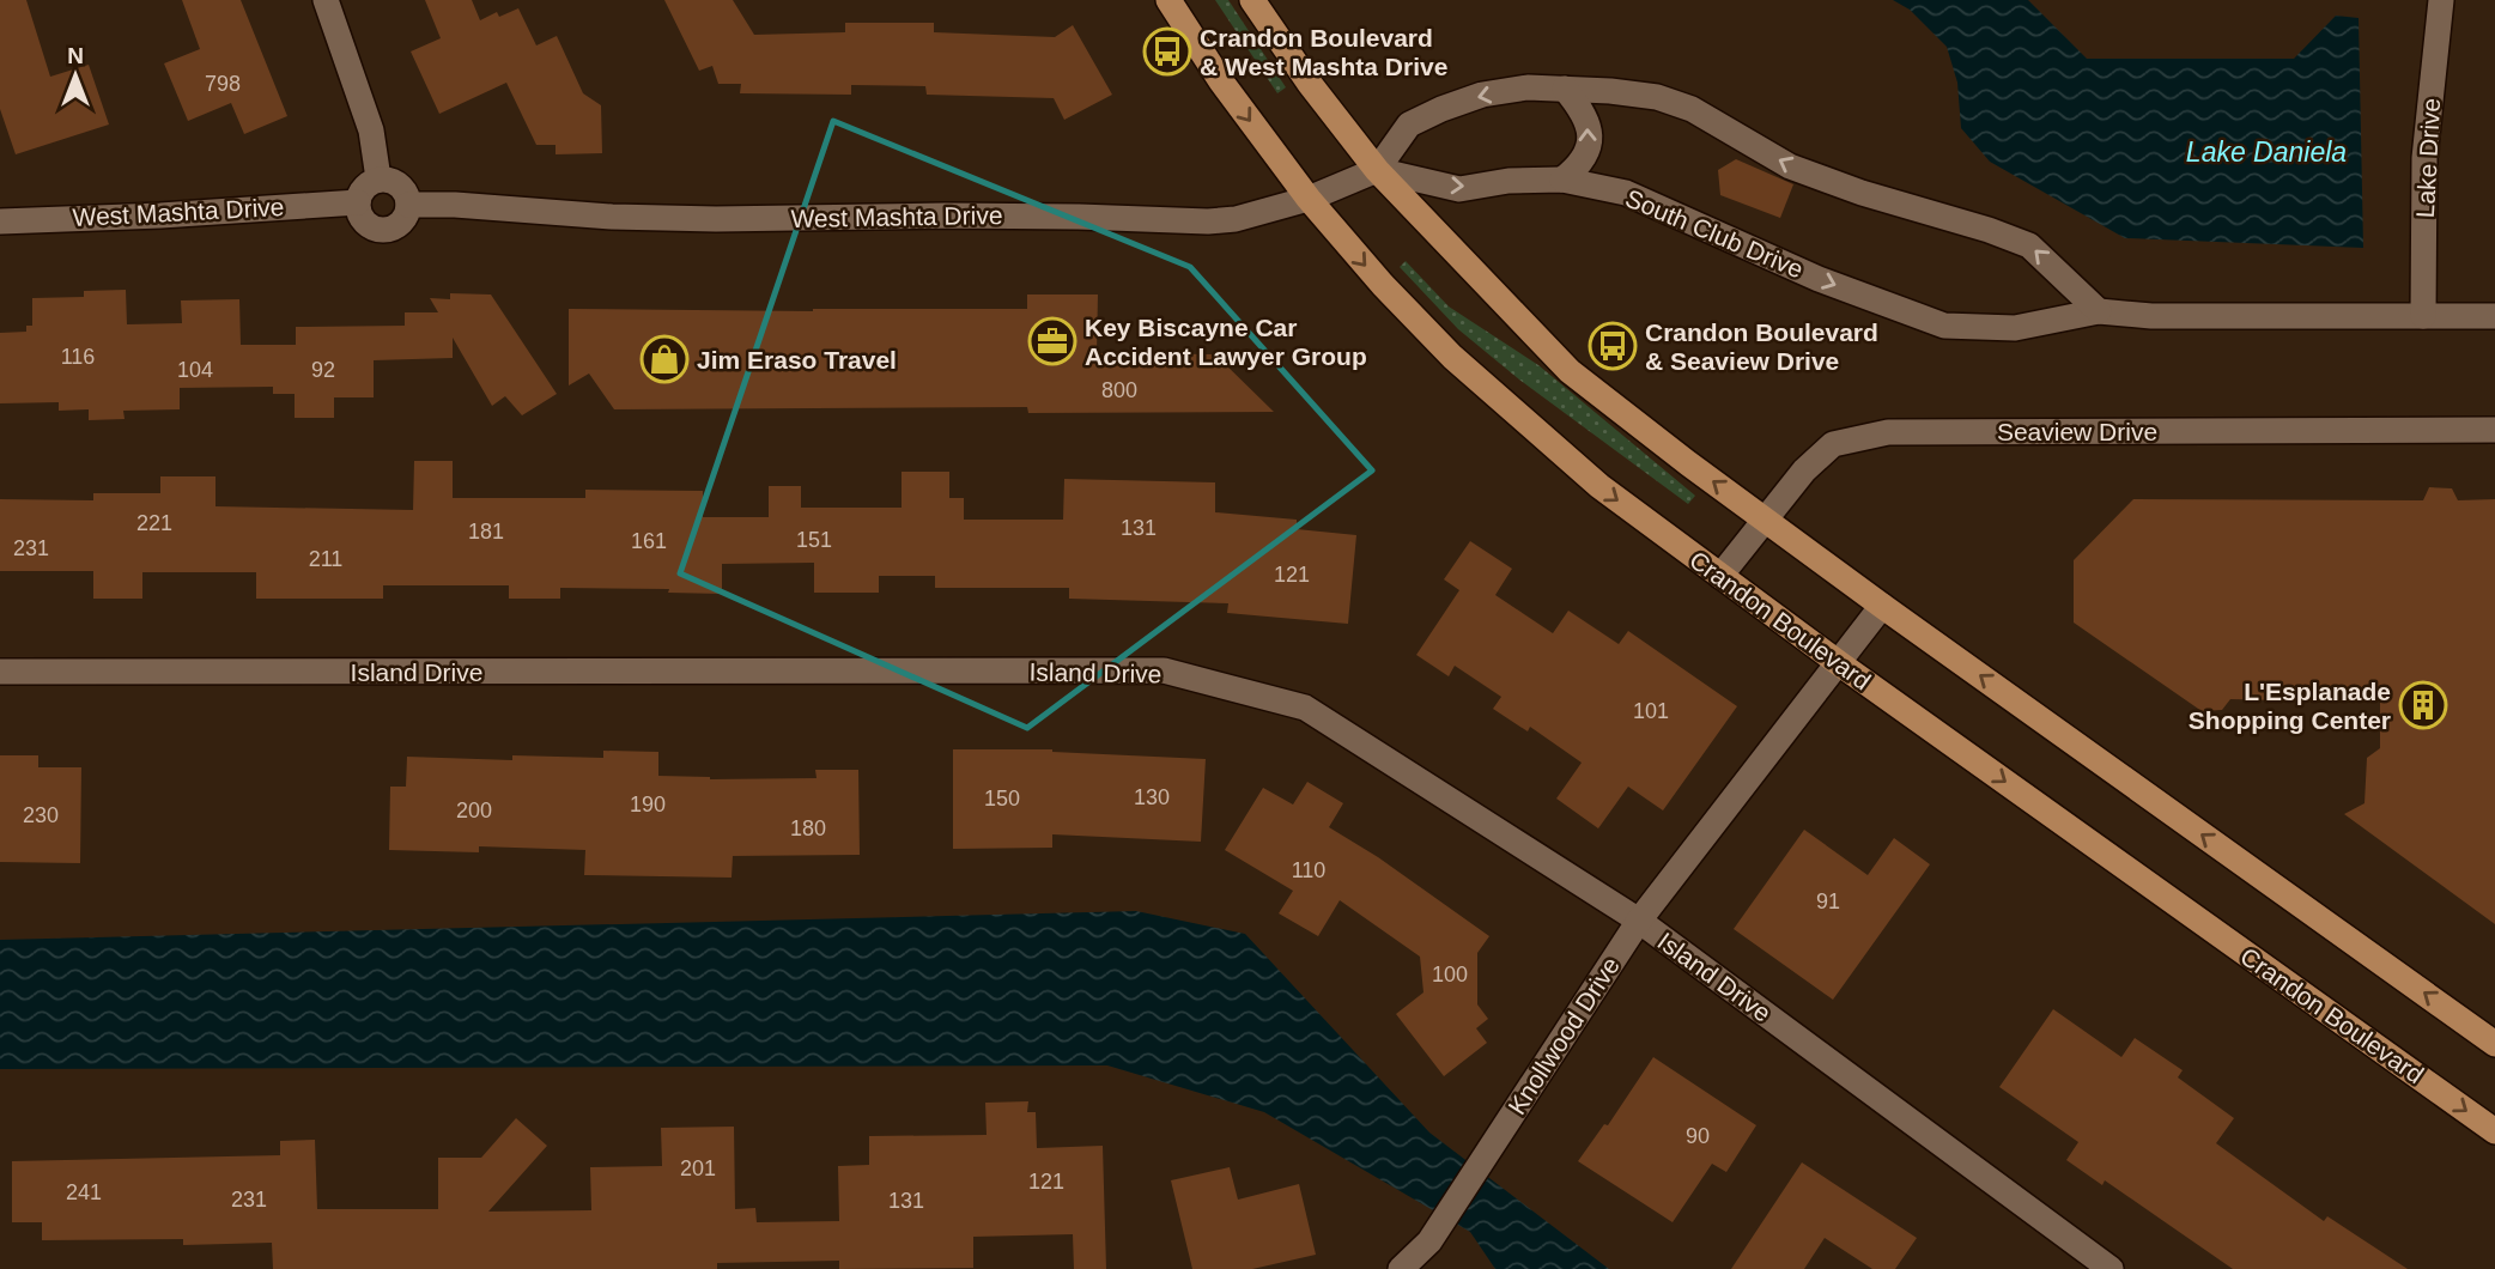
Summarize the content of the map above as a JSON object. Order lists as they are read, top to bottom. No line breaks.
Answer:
{"streets":{"main road":["Crandon Boulevard"],"street":["Lake Drive","West Mashta Drive","South Club Drive","Seaview Drive","Island Drive","Knollwood Drive"]},"crossings":[["Lake Drive","South Club Drive"],["West Mashta Drive","South Club Drive"],["West Mashta Drive","Crandon Boulevard"],["Seaview Drive","Crandon Boulevard"],["Crandon Boulevard","Knollwood Drive"],["Island Drive","Knollwood Drive"]],"water":["Lake Daniela"],"places":{"bus stop":["Crandon Boulevard & West Mashta Drive","Crandon Boulevard & Seaview Drive"],"office":["Key Biscayne Car Accident Lawyer Group"],"shop":["Jim Eraso Travel"],"building":["L'Esplanade Shopping Center"]},"house_numbers":["798","116","104","92","800","221","131","181","151","161","231","211","121","101","130","150","190","200","230","180","110","91","100","90","201","121","241","231","131"],"north":"top"}
